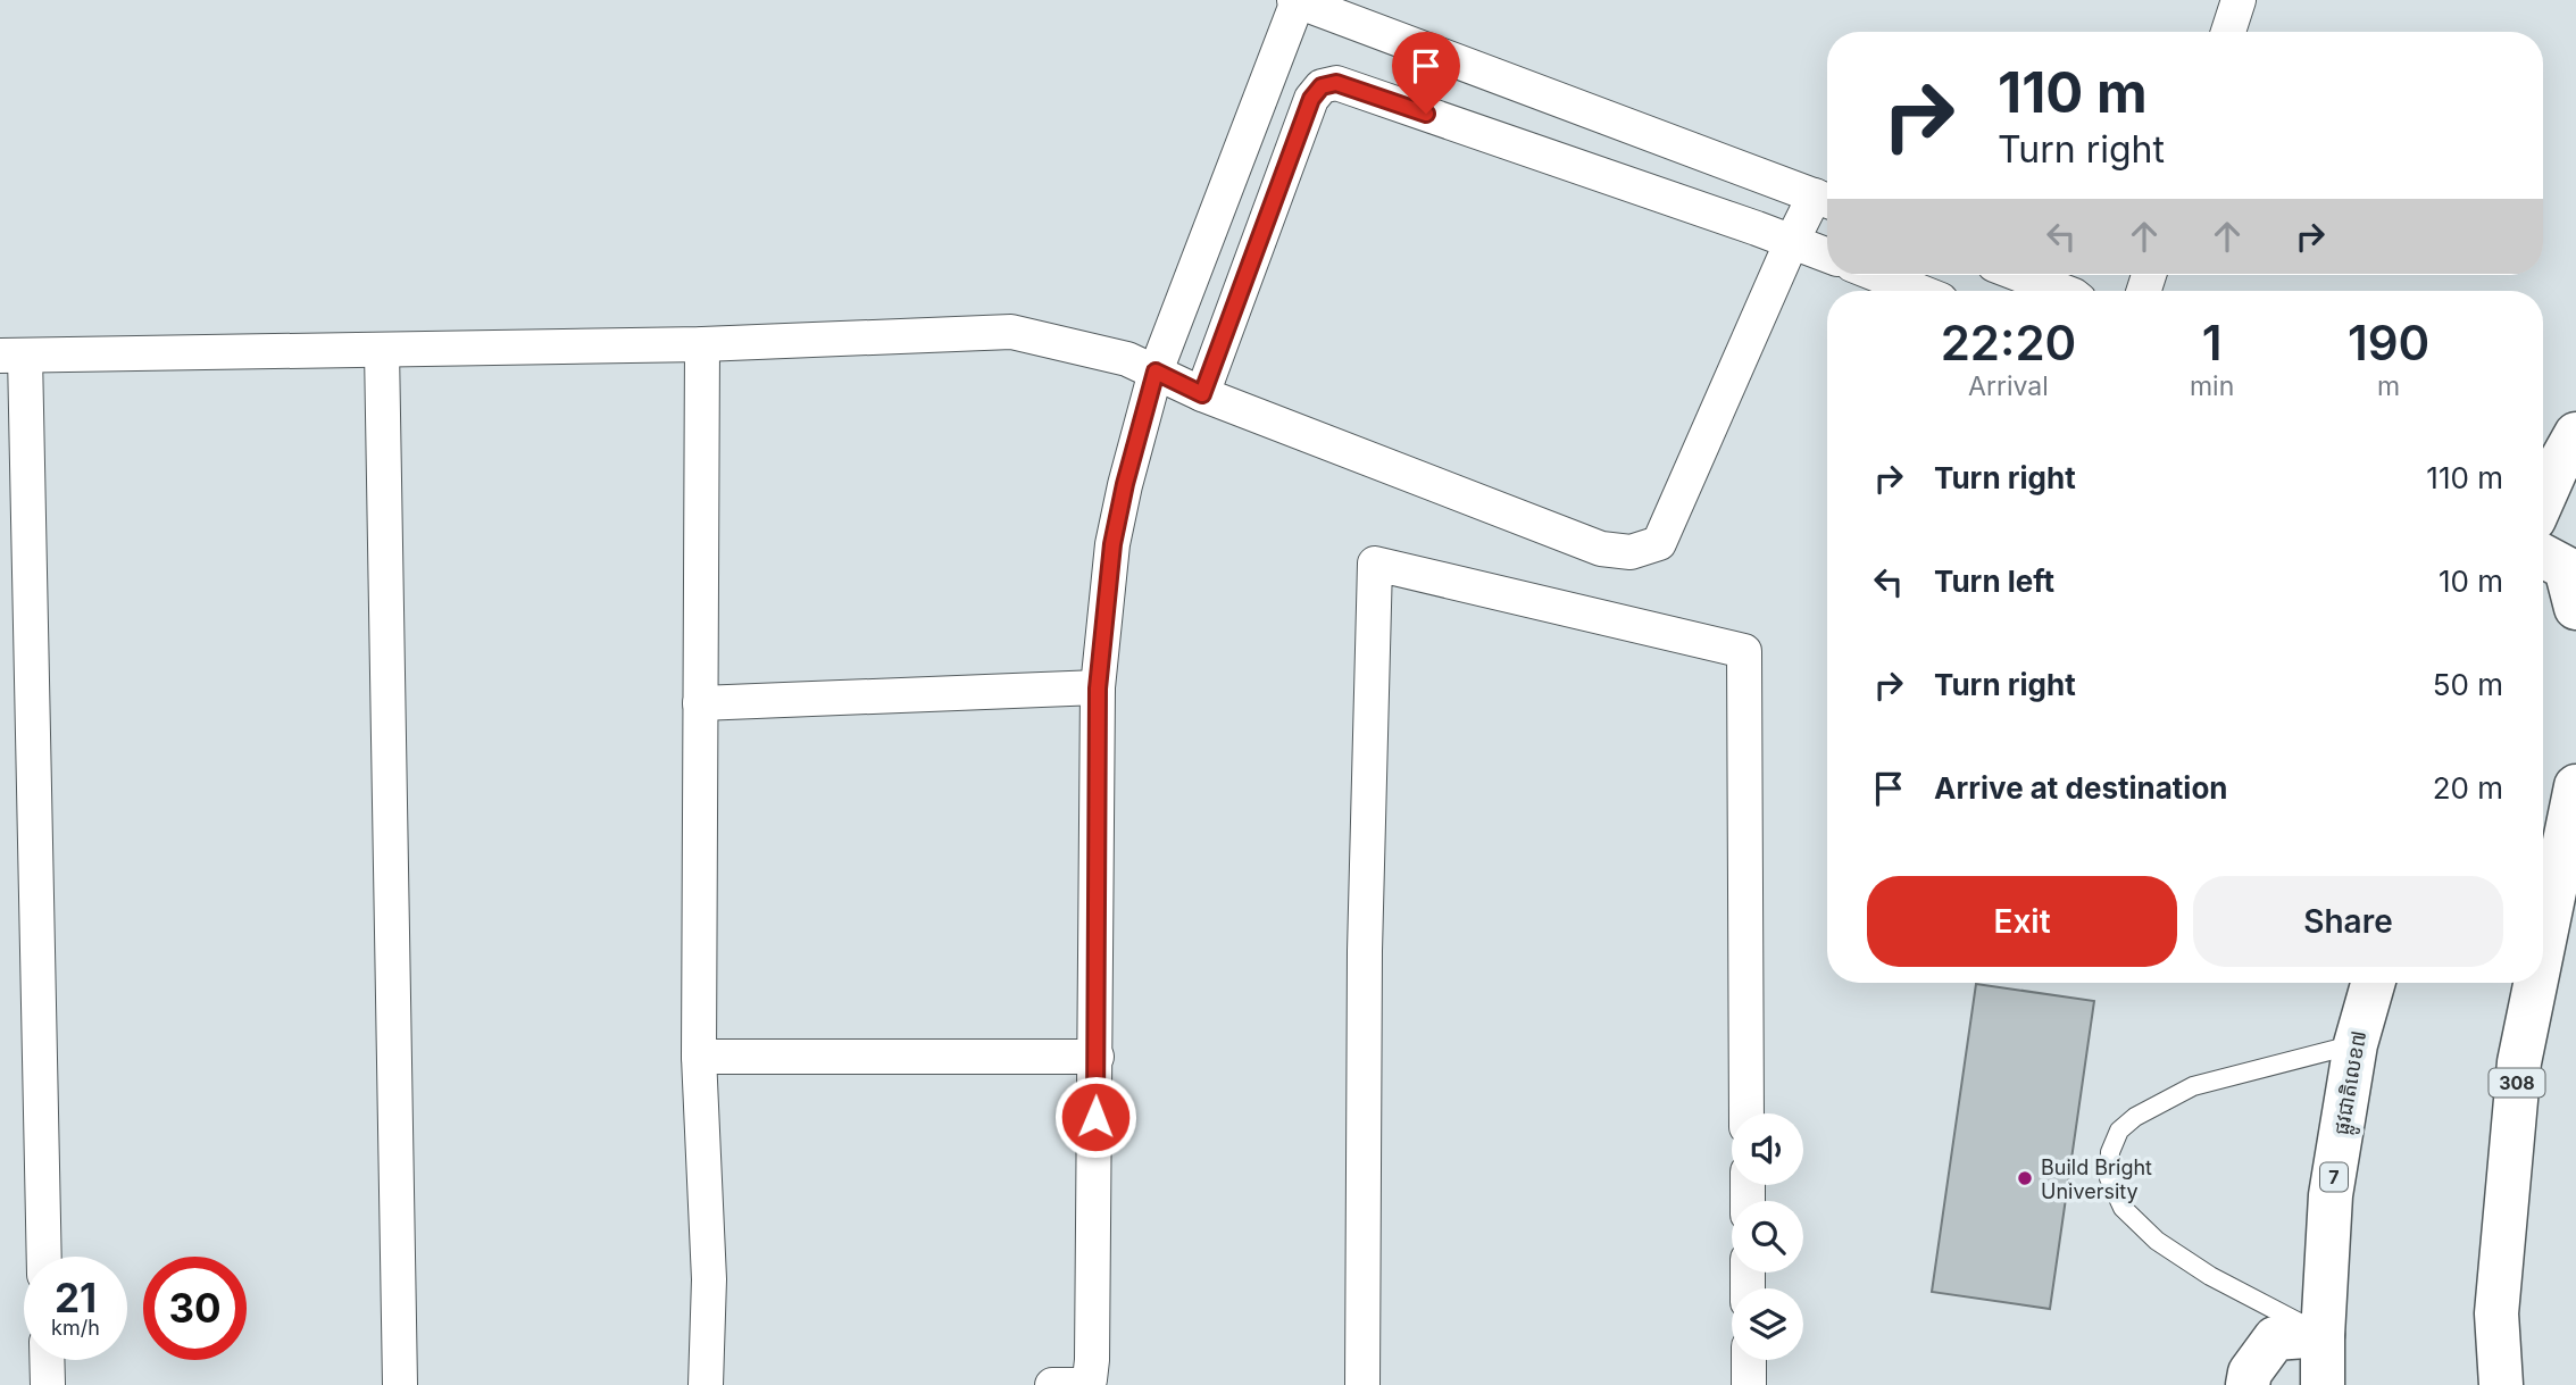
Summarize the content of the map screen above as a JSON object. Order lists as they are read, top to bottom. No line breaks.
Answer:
{"streets":{"highway":["ផ្លូវជាតិលេខ៧","308","7"]},"places":["Build Bright University"],"page":{"turn":["110 m","Turn right"],"eta":["22:20","Arrival","1","min","190","m"],"list":[{"name":"Turn right","value":"110 m"},{"name":"Turn left","value":"10 m"},{"name":"Turn right","value":"50 m"},{"name":"Arrive at destination","value":"20 m"}],"buttons":["Exit","Share"],"speed":"21 km/h","limit":"30"}}
